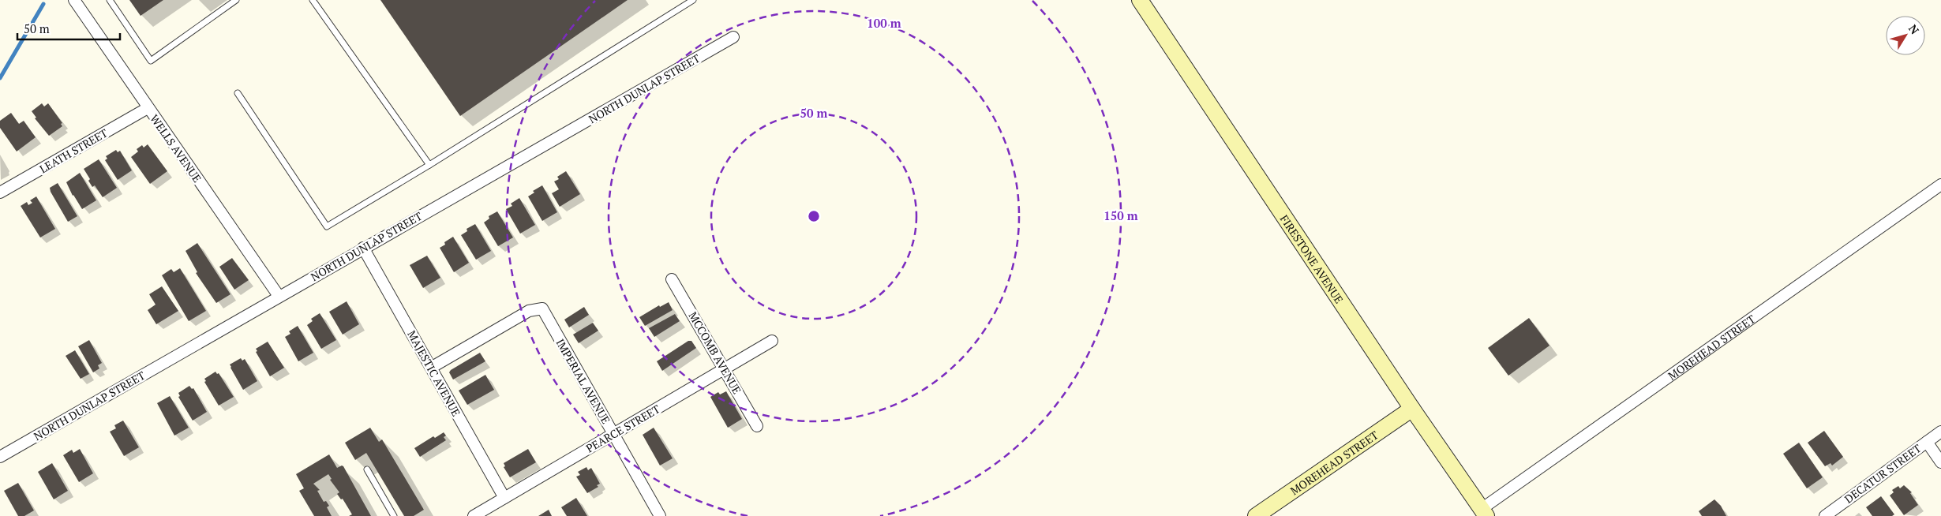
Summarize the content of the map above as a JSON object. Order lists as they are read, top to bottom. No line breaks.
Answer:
{"streets":{"main road":["FIRESTONE AVENUE","MOREHEAD STREET"],"street":["NORTH DUNLAP STREET","WELLS AVENUE","LEATH STREET","MCCOMB AVENUE","MAJESTIC AVENUE","IMPERIAL AVENUE","PEARCE STREET","DECATUR STREET"]},"crossings":[["NORTH DUNLAP STREET","WELLS AVENUE"],["NORTH DUNLAP STREET","MAJESTIC AVENUE"],["WELLS AVENUE","LEATH STREET"],["FIRESTONE AVENUE","MOREHEAD STREET"],["MCCOMB AVENUE","PEARCE STREET"],["MAJESTIC AVENUE","IMPERIAL AVENUE"],["MAJESTIC AVENUE","PEARCE STREET"],["IMPERIAL AVENUE","PEARCE STREET"]],"scale_bar":"50 m","north":"top right","rings":["100 m","50 m","150 m"]}
